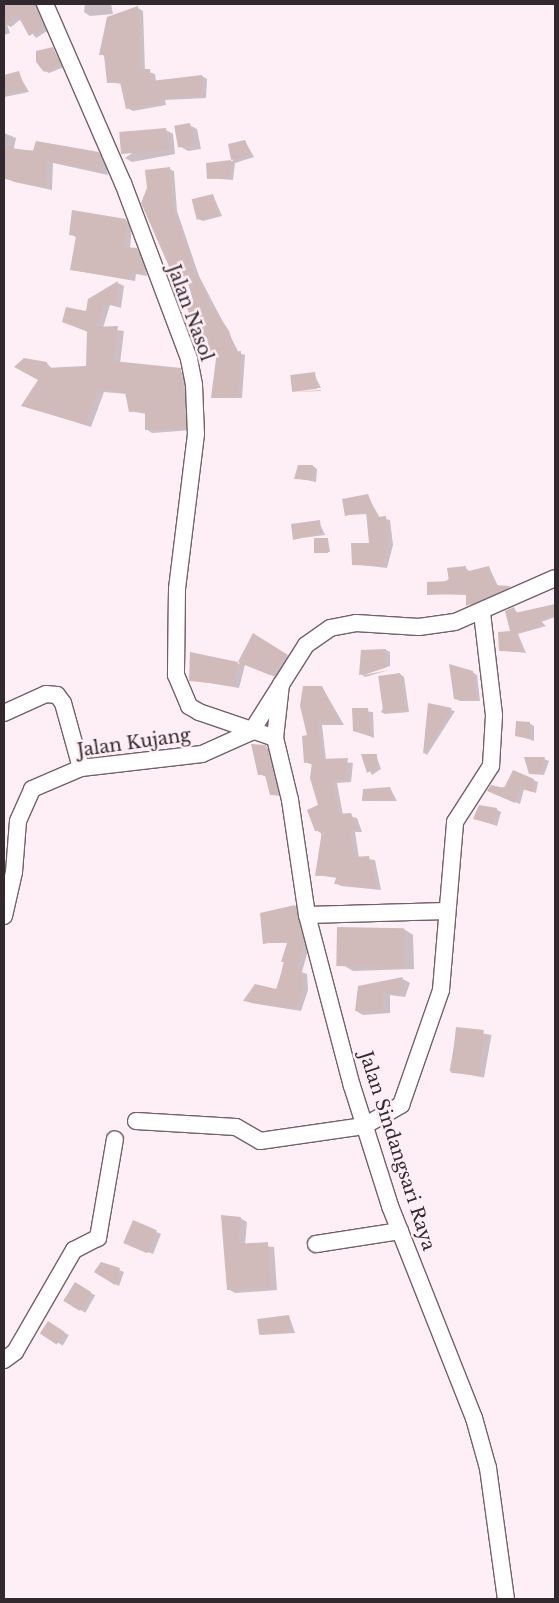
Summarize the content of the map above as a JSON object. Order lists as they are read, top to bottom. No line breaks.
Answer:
{"streets":{"street":["Jalan Nasol","Jalan Kujang","Jalan Sindangsari Raya"]},"crossings":[["Jalan Nasol","Jalan Kujang"],["Jalan Nasol","Jalan Sindangsari Raya"],["Jalan Kujang","Jalan Sindangsari Raya"]]}
